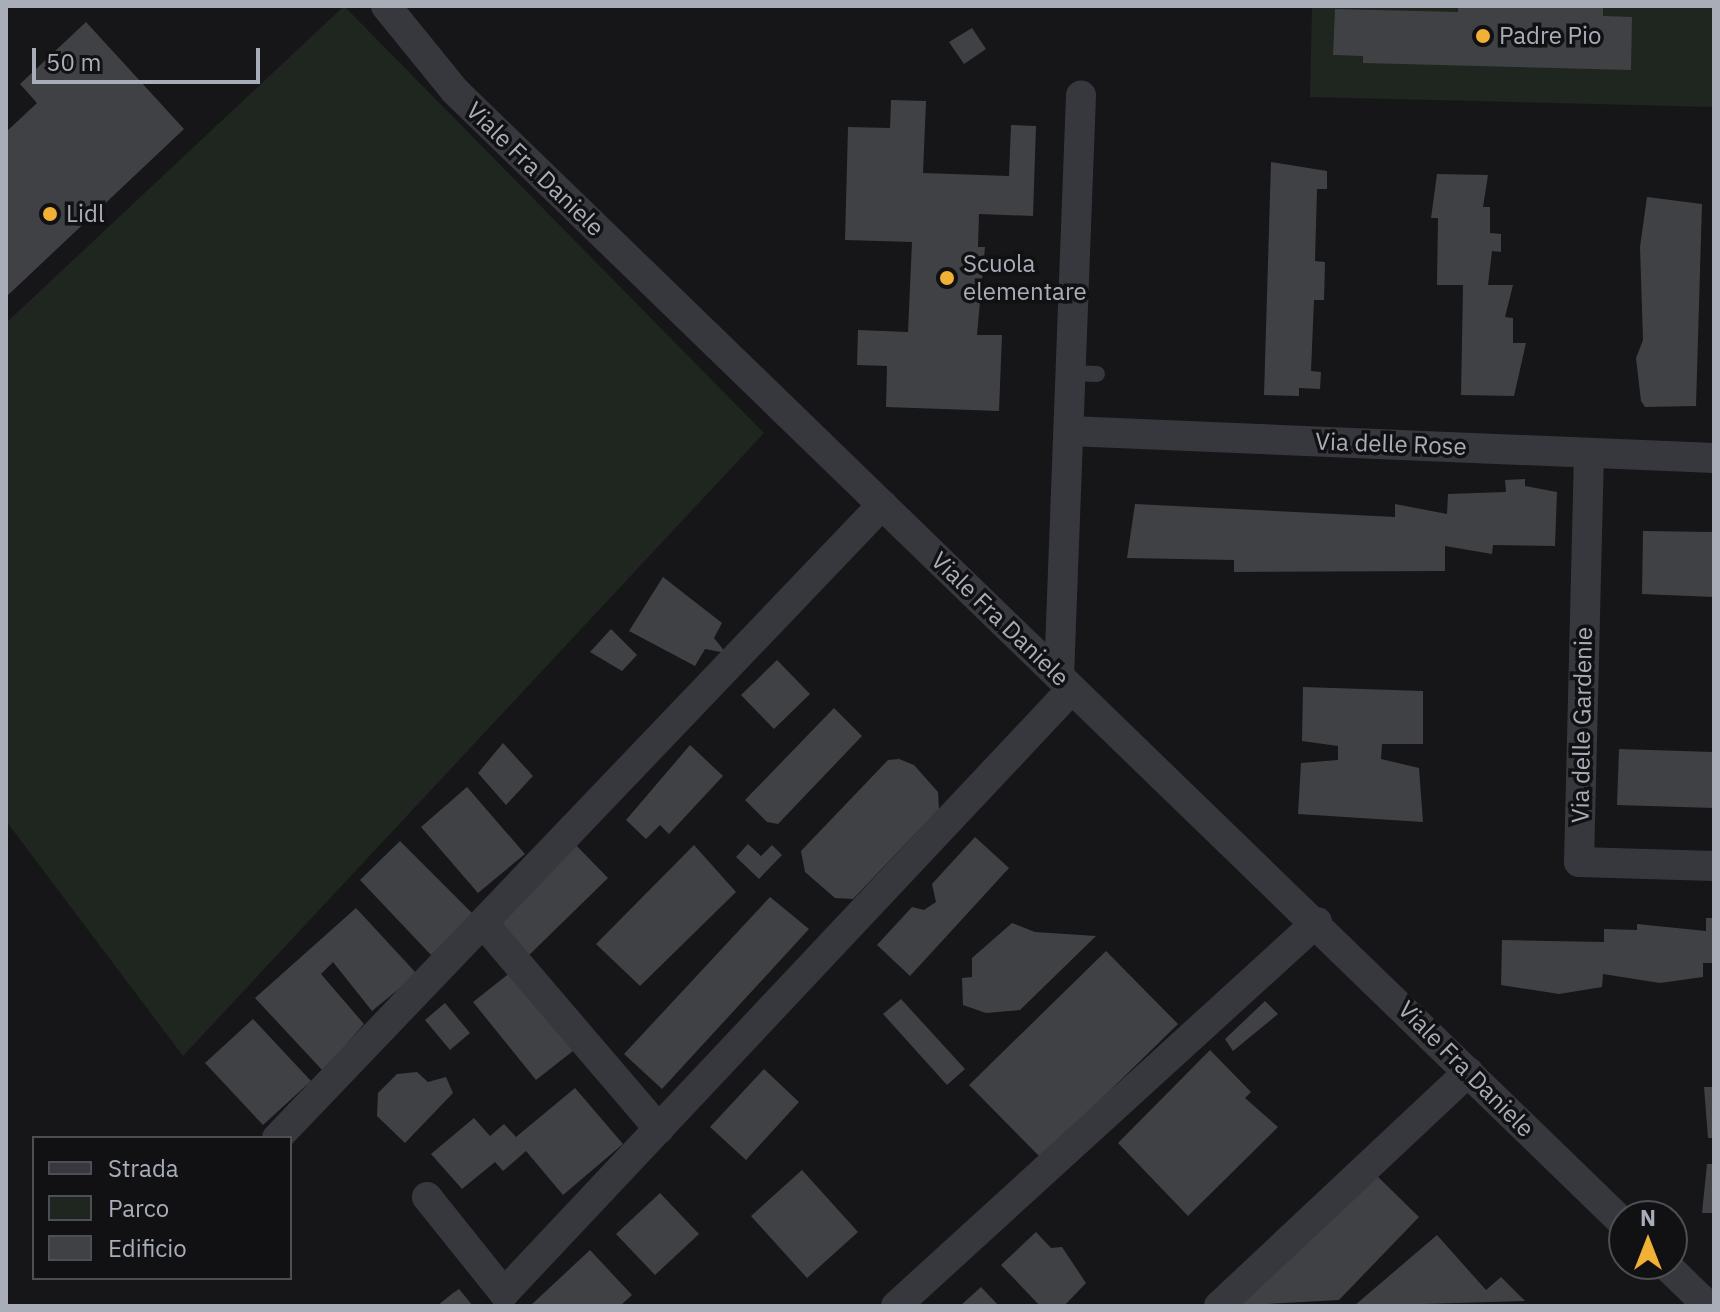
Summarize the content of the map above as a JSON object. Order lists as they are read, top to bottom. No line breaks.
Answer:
{"streets":{"street":["Viale Fra Daniele","Via delle Rose","Via delle Gardenie"]},"crossings":[["Via delle Rose","Via delle Gardenie"]],"places":["Padre Pio","Lidl","Scuola elementare"],"legend":["Strada","Parco","Edificio"],"scale_bar":"50 m","north":"top"}
